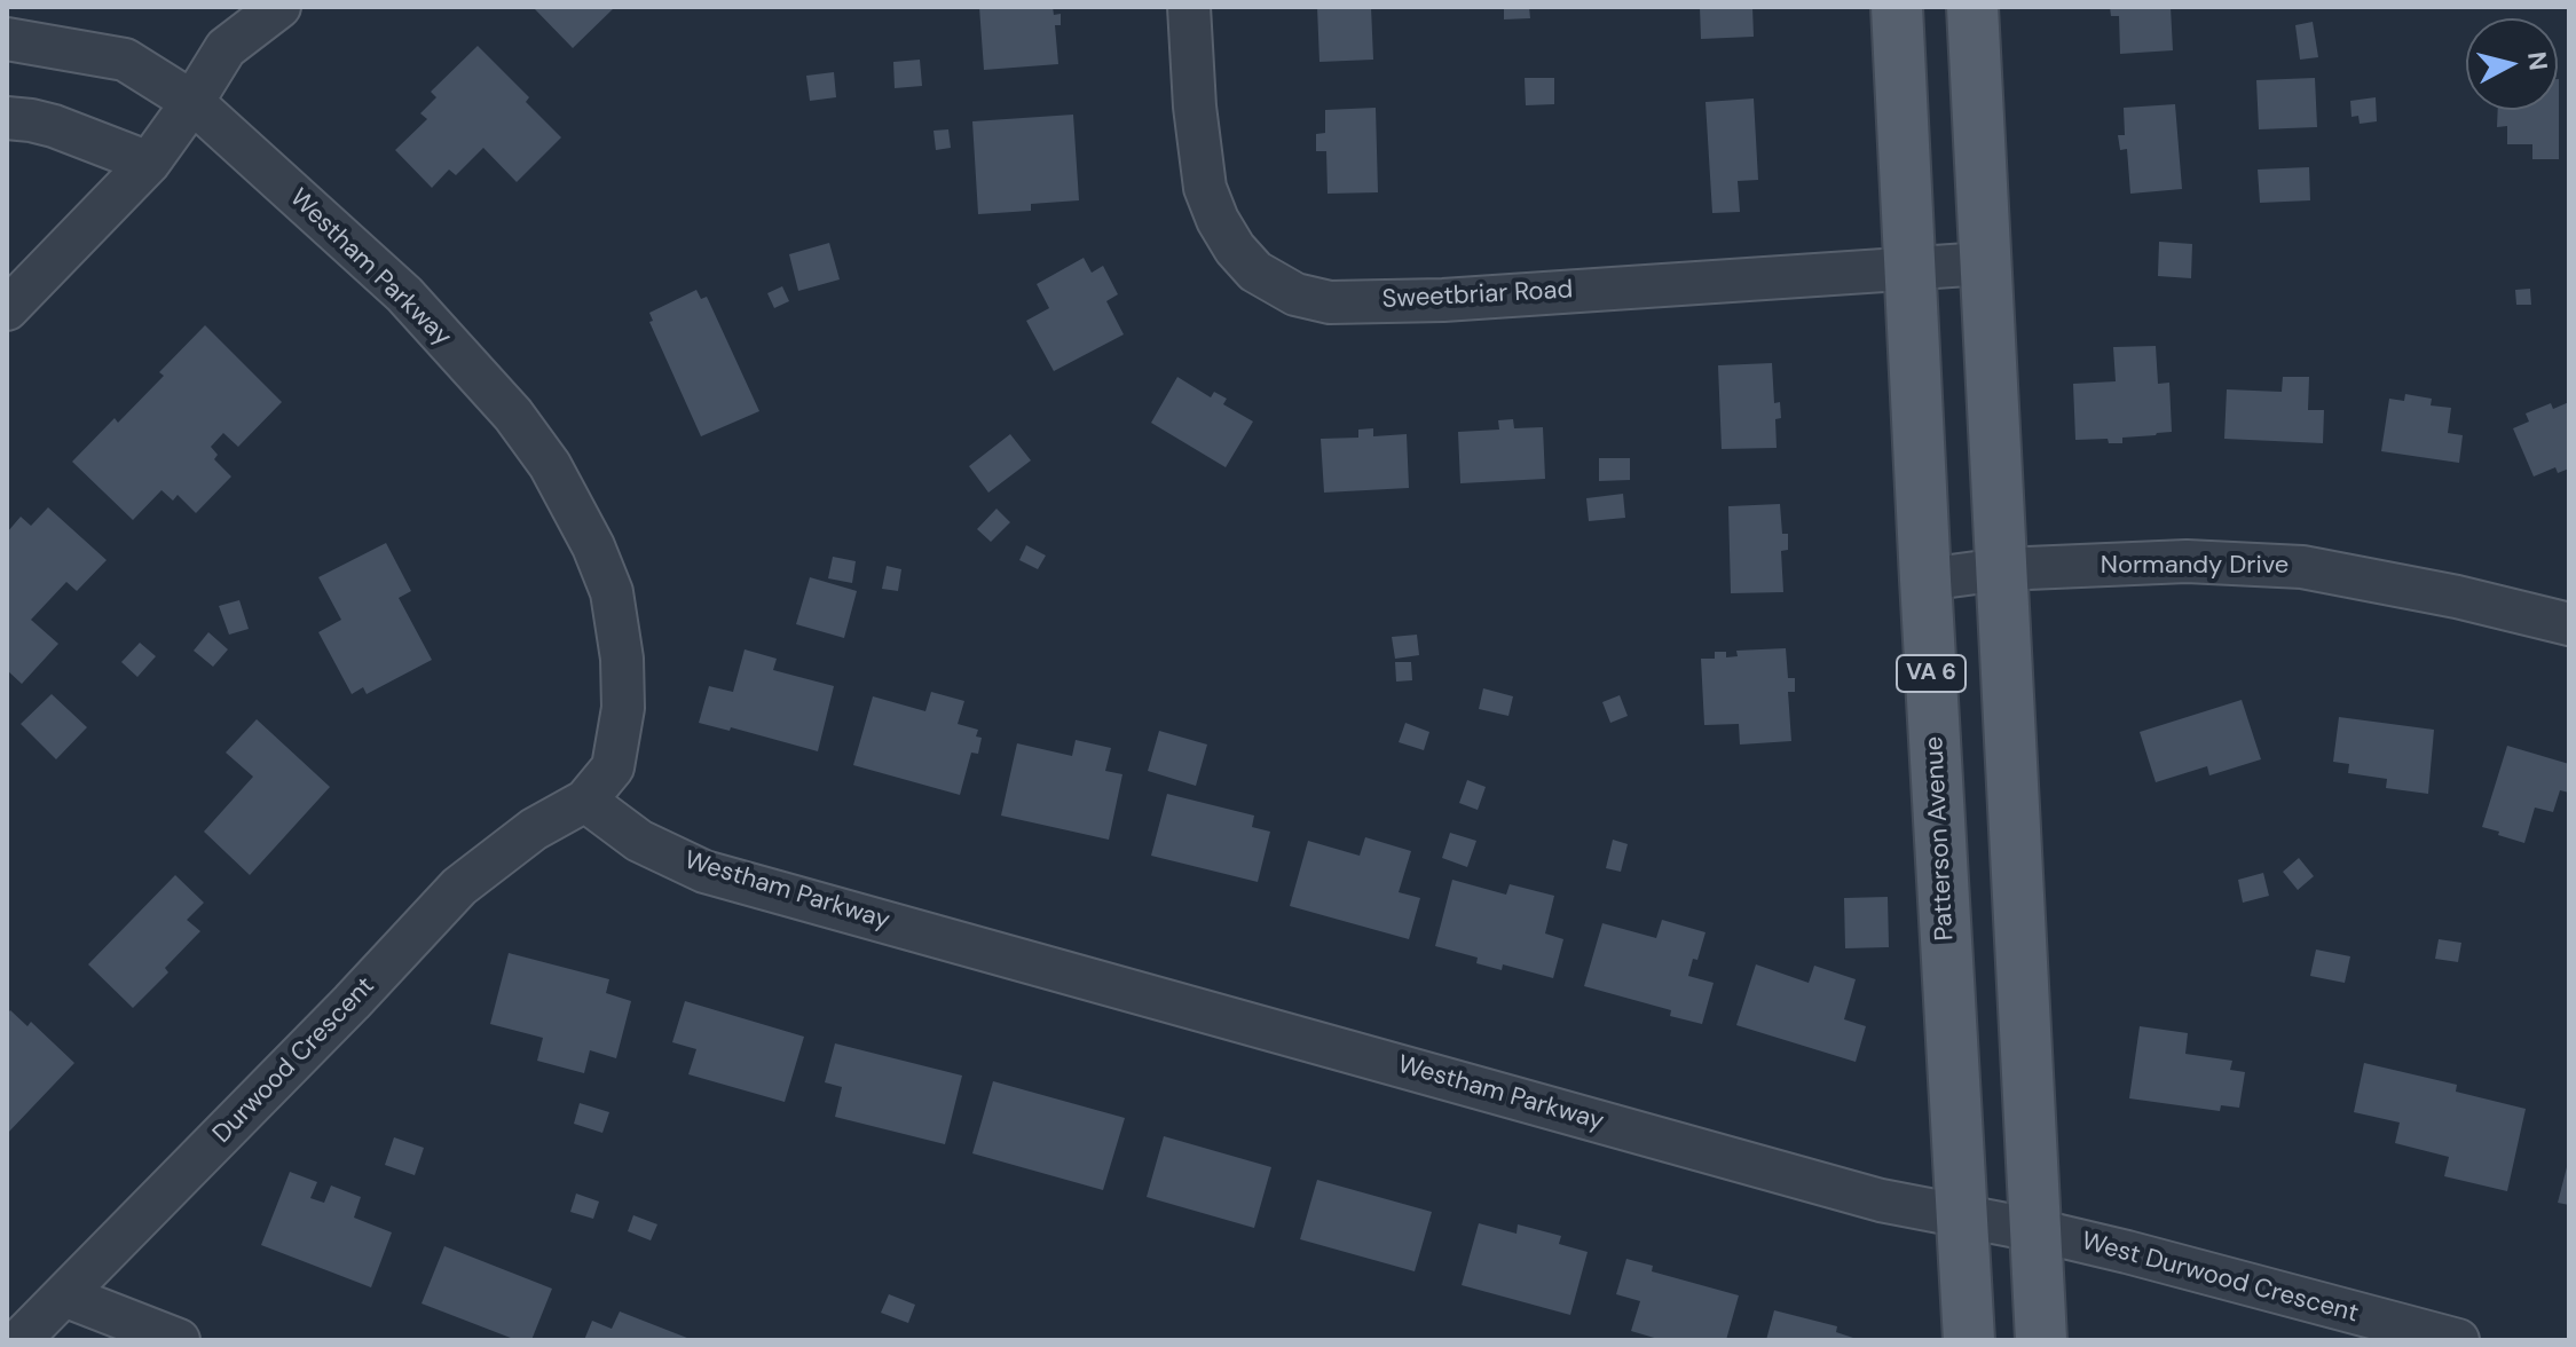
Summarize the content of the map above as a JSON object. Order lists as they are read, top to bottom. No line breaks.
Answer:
{"streets":{"main road":["VA 6","Patterson Avenue"],"street":["Westham Parkway","Sweetbriar Road","Normandy Drive","Durwood Crescent","West Durwood Crescent"]},"crossings":[["Westham Parkway","Patterson Avenue"],["Westham Parkway","Durwood Crescent"],["Westham Parkway","West Durwood Crescent"],["Sweetbriar Road","Patterson Avenue"],["Normandy Drive","Patterson Avenue"]],"north":"right"}
